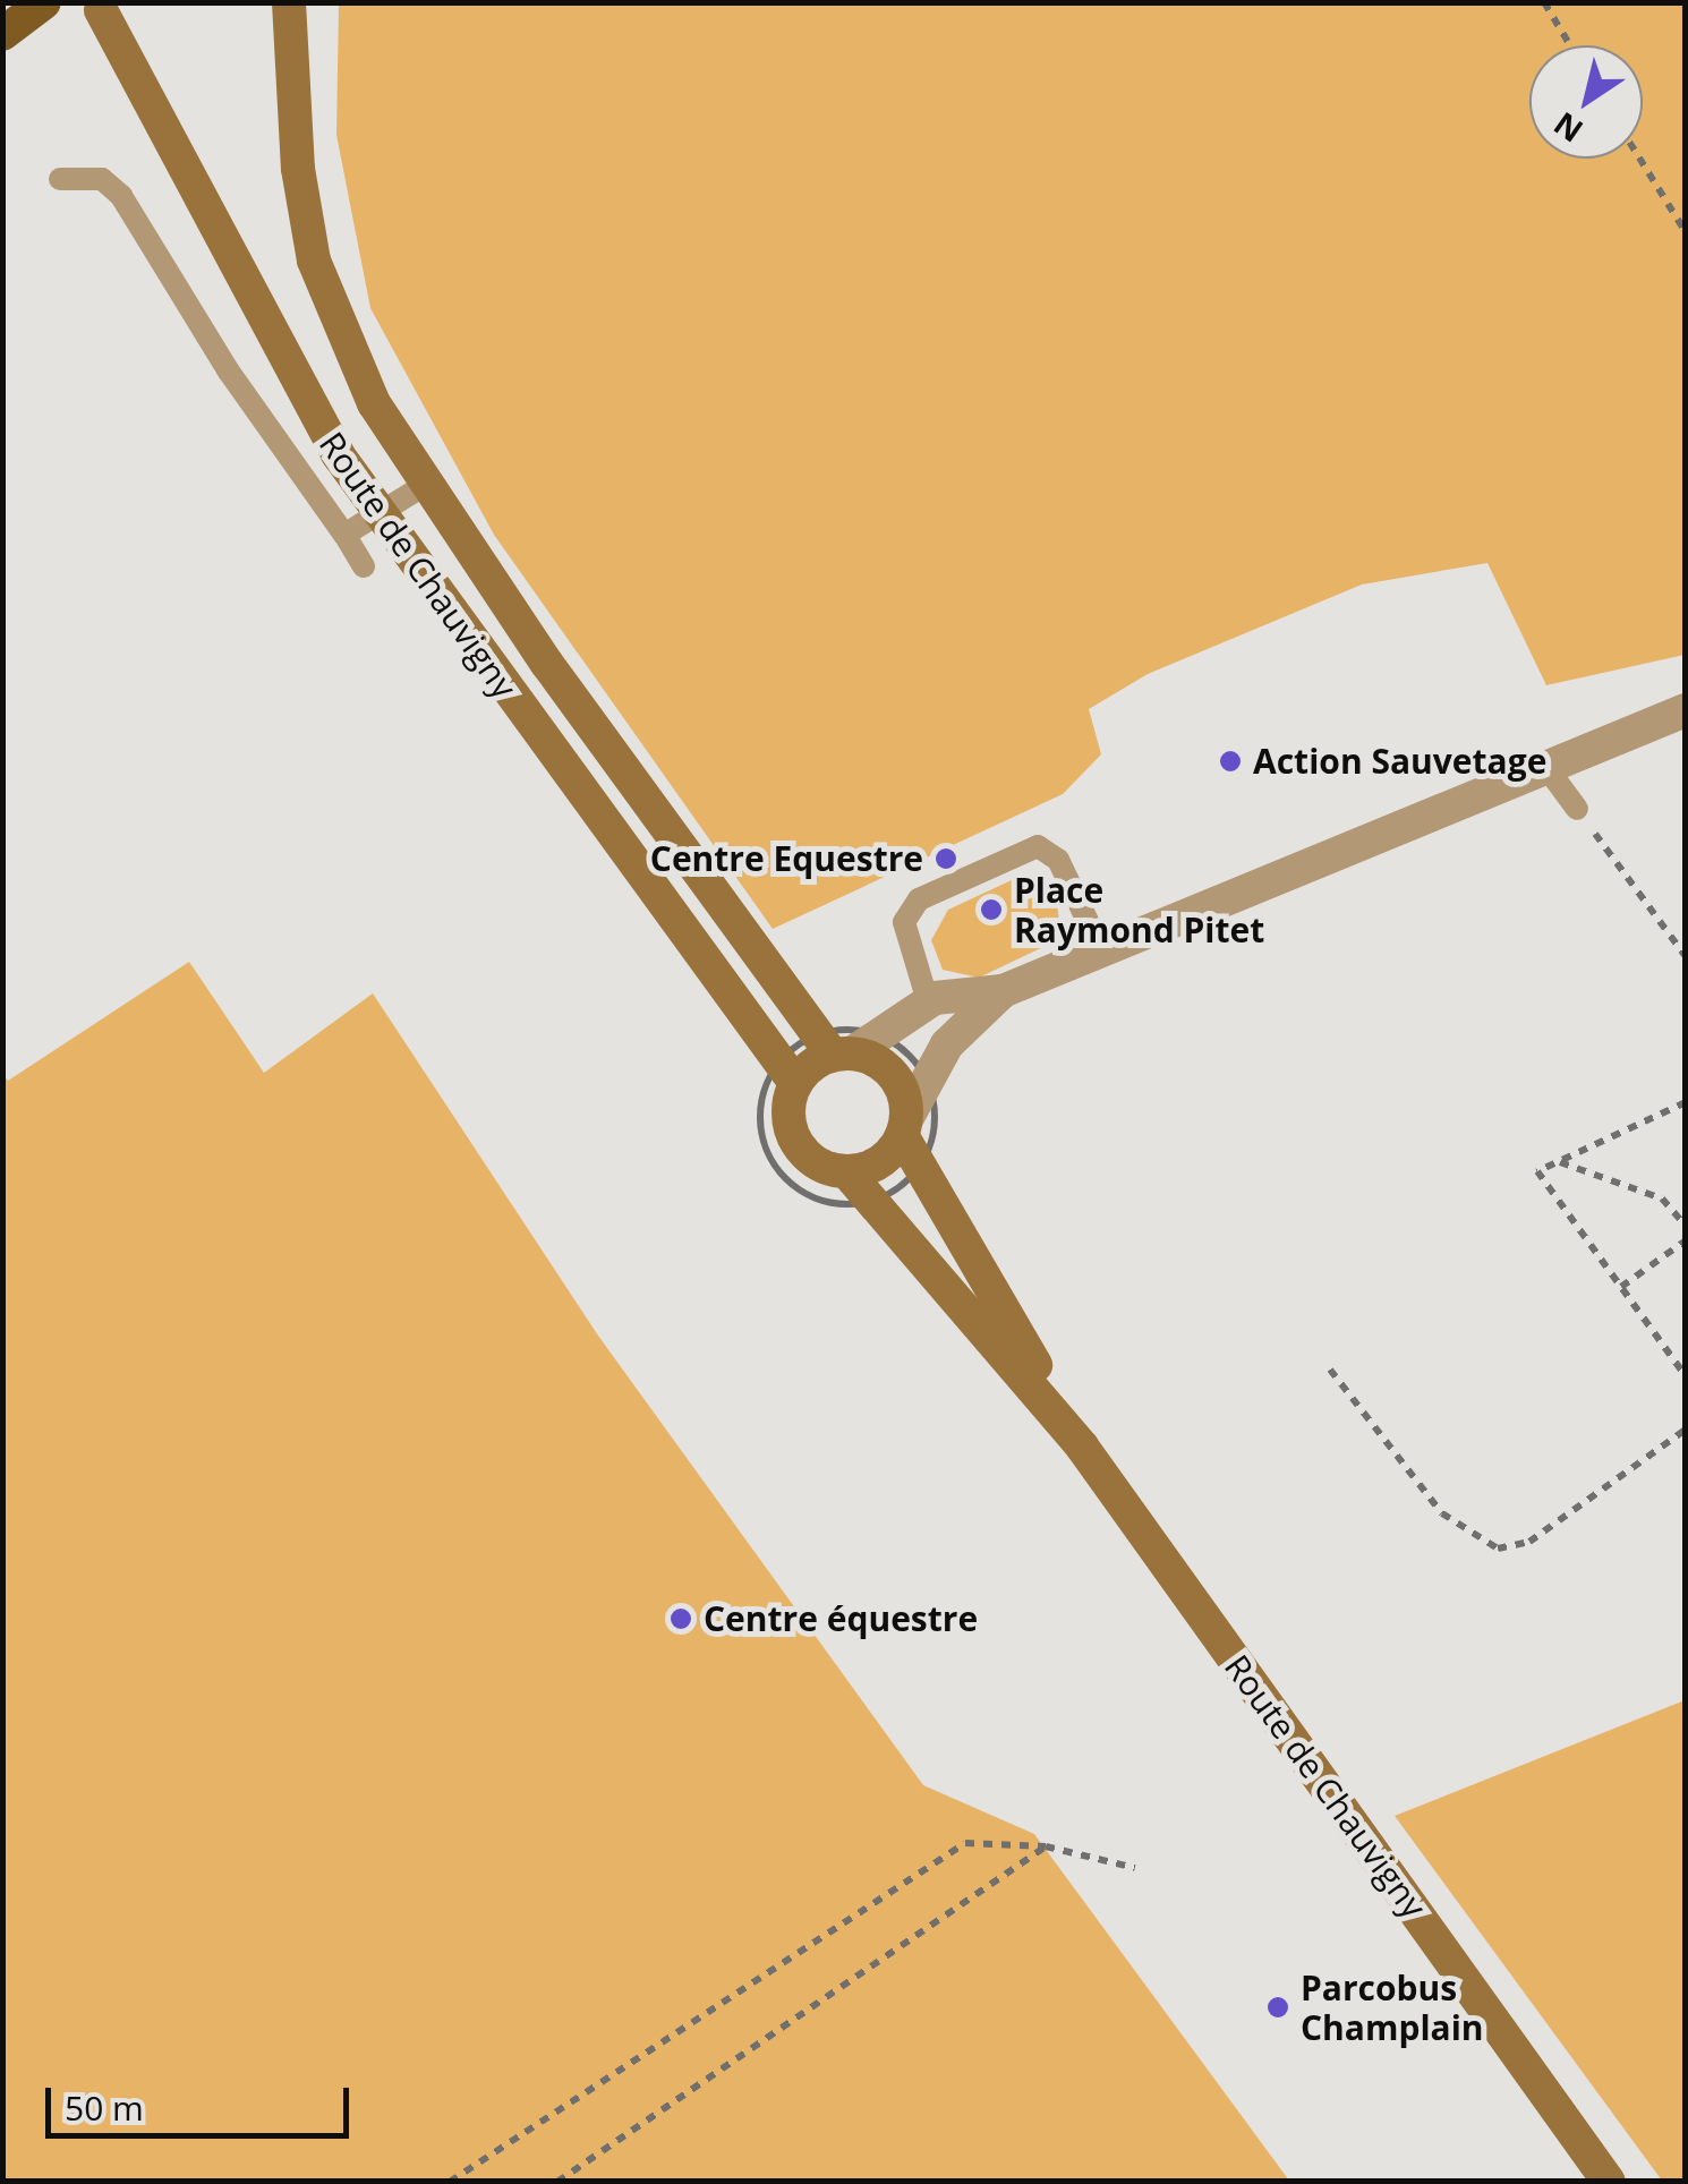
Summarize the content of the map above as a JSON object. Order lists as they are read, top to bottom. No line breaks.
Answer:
{"streets":{"main road":["Route de Chauvigny"]},"places":["Action Sauvetage","Centre Equestre","Place Raymond Pitet","Centre équestre","Parcobus Champlain"],"scale_bar":"50 m","north":"bottom left"}
